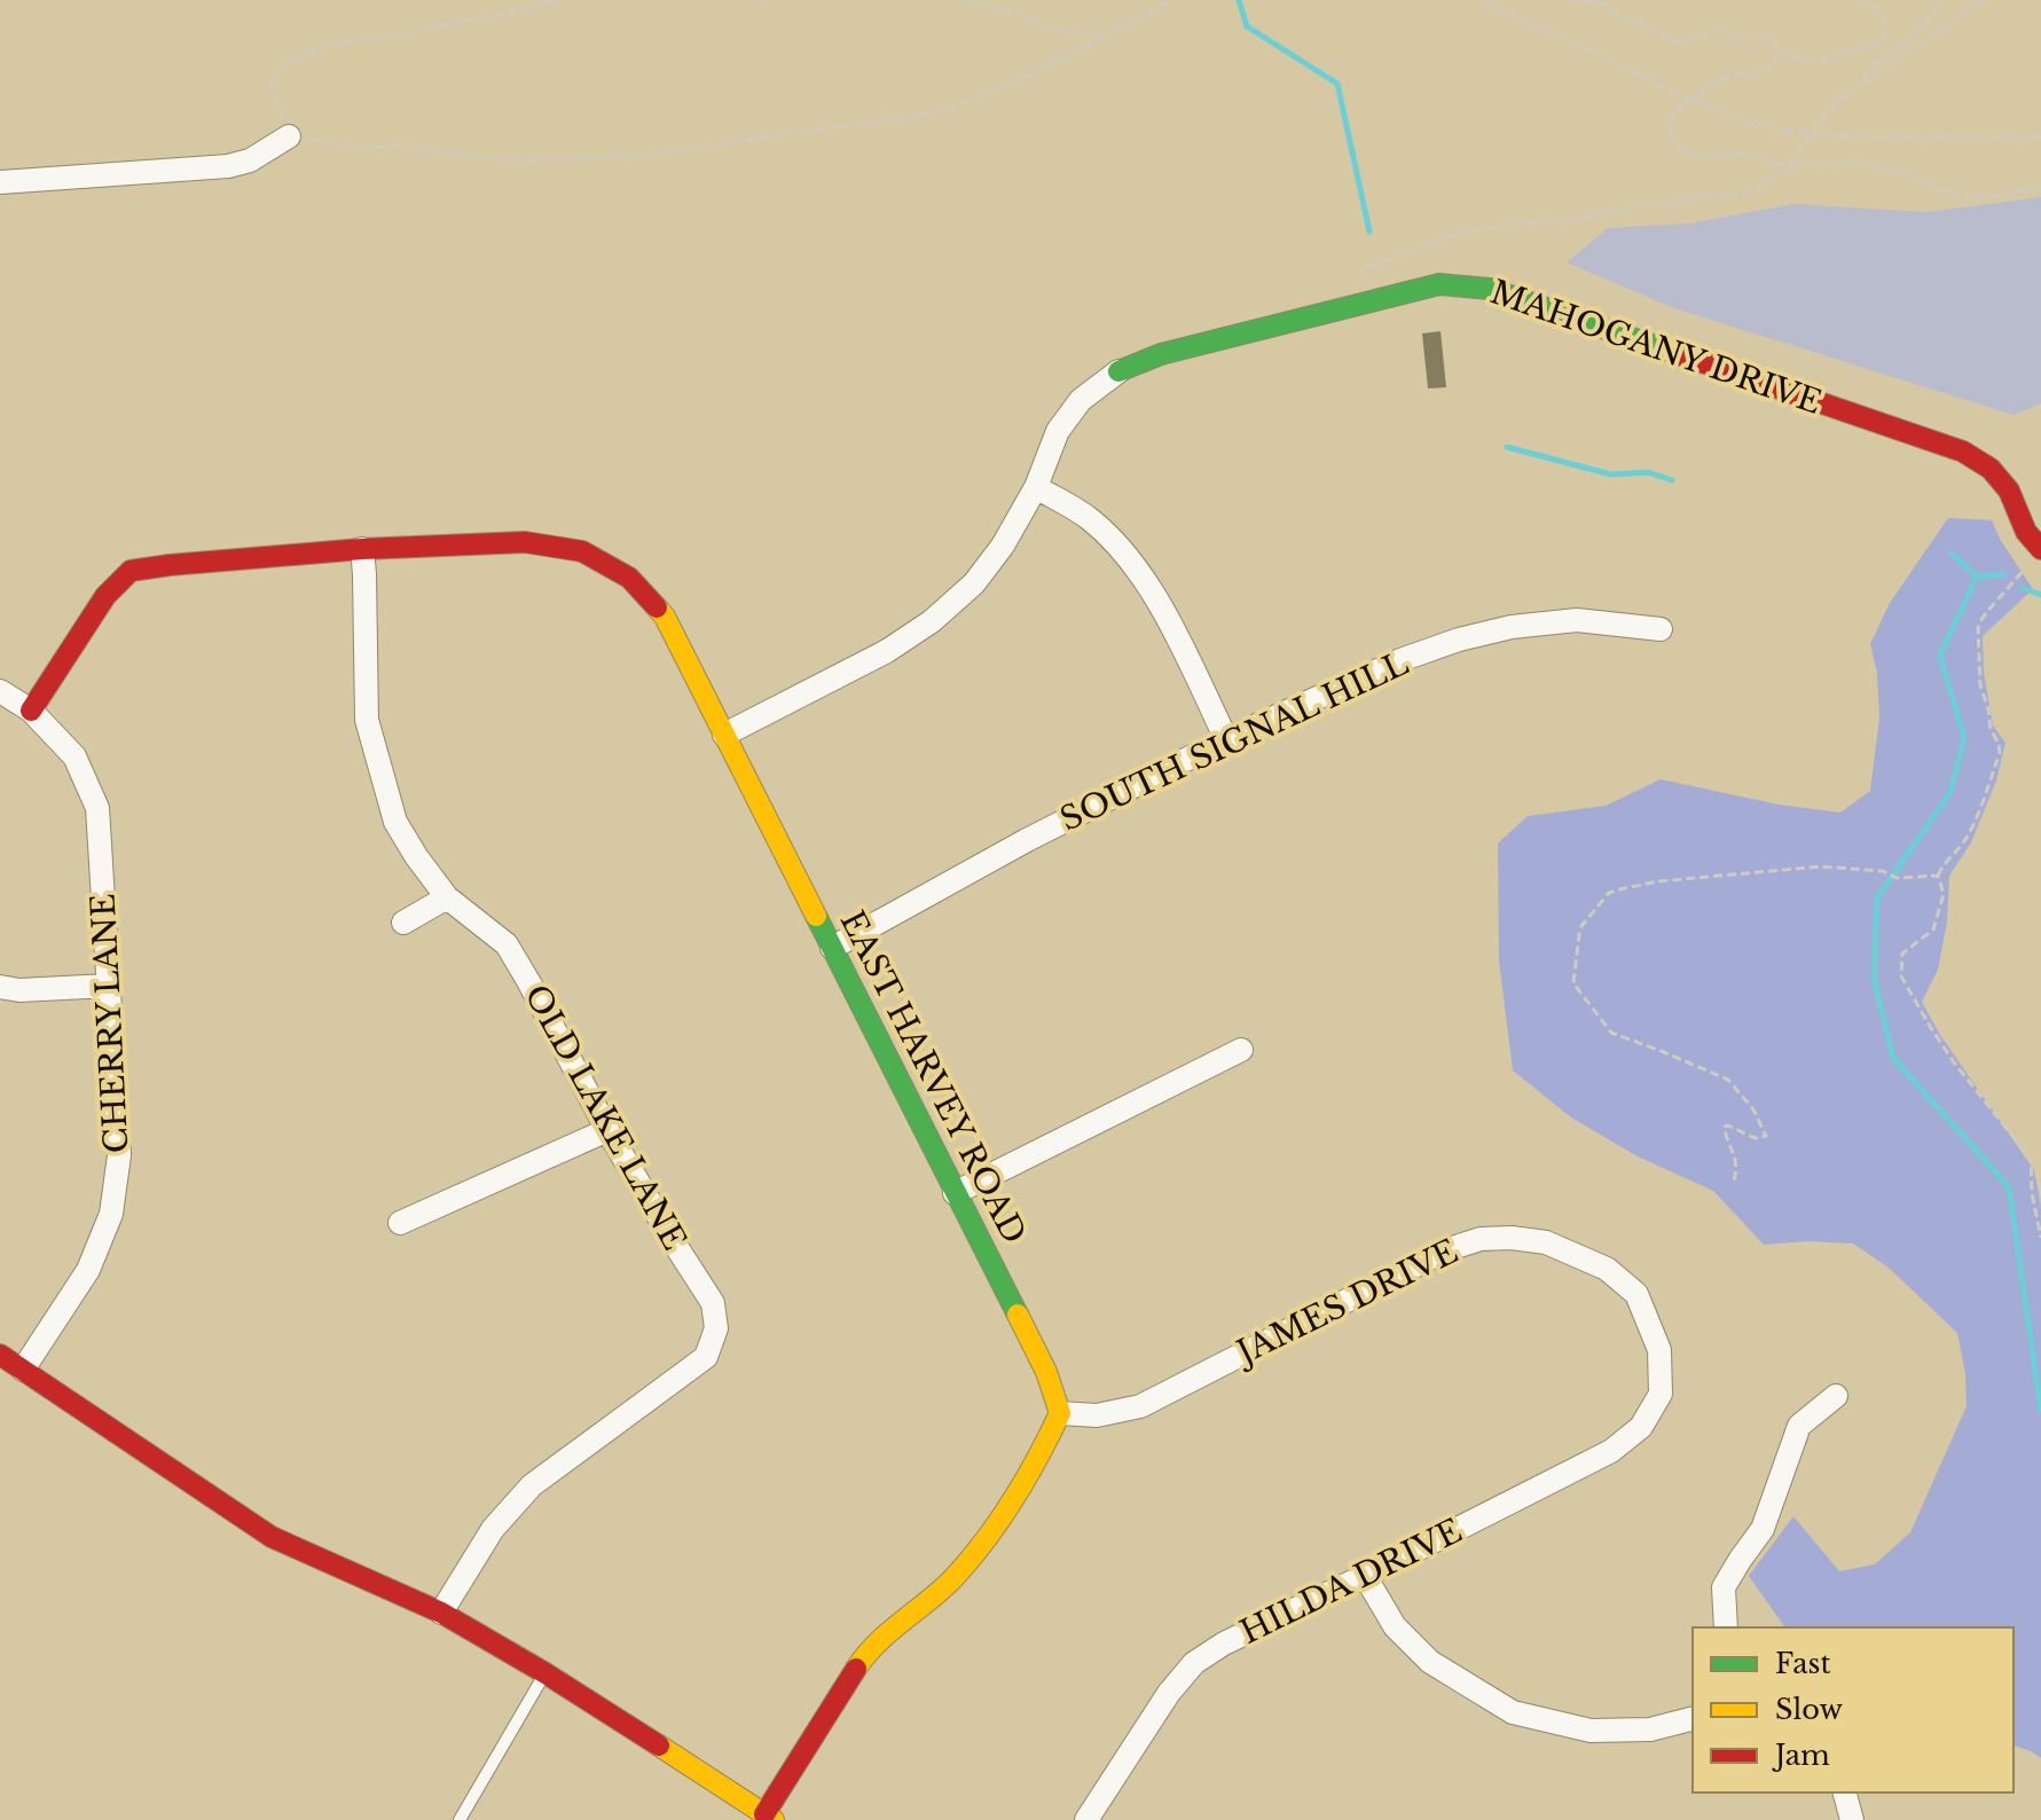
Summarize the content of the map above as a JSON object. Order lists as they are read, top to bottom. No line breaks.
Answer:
{"streets":{"street":["MAHOGANY DRIVE","SOUTH SIGNAL HILL","CHERRY LANE","EAST HARVEY ROAD","OLD LAKE LANE","JAMES DRIVE","HILDA DRIVE"]},"crossings":[["MAHOGANY DRIVE","EAST HARVEY ROAD"],["SOUTH SIGNAL HILL","EAST HARVEY ROAD"],["CHERRY LANE","EAST HARVEY ROAD"],["EAST HARVEY ROAD","OLD LAKE LANE"],["EAST HARVEY ROAD","JAMES DRIVE"],["JAMES DRIVE","HILDA DRIVE"]],"legend":["Fast","Slow","Jam"]}
